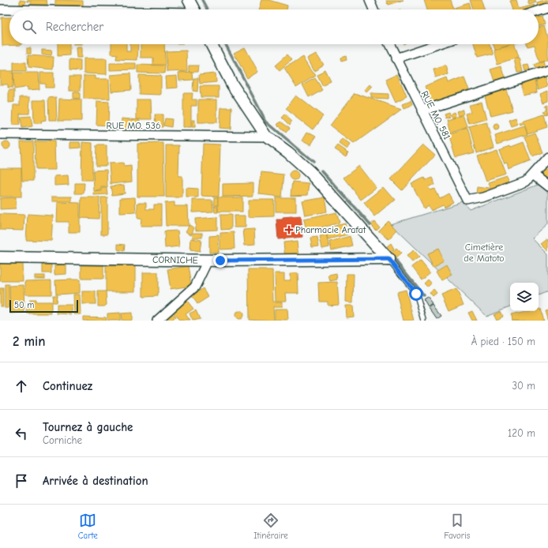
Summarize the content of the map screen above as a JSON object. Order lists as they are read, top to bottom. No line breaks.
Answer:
{"streets":{"street":["RUE MO. 581","RUE MO. 536","CORNICHE"]},"parks":["Cimetière de Matoto"],"places":{"health":["Pharmacie Arafat"]},"scale_bar":"50 m","page":{"search":"Rechercher","scale":"50 m","heading":["2 min","À pied · 150 m"],"list":[["Continuez","30 m"],["Tournez à gauche","Corniche","120 m"],"Arrivée à destination"],"nav":["Carte","Itinéraire","Favoris"]}}
